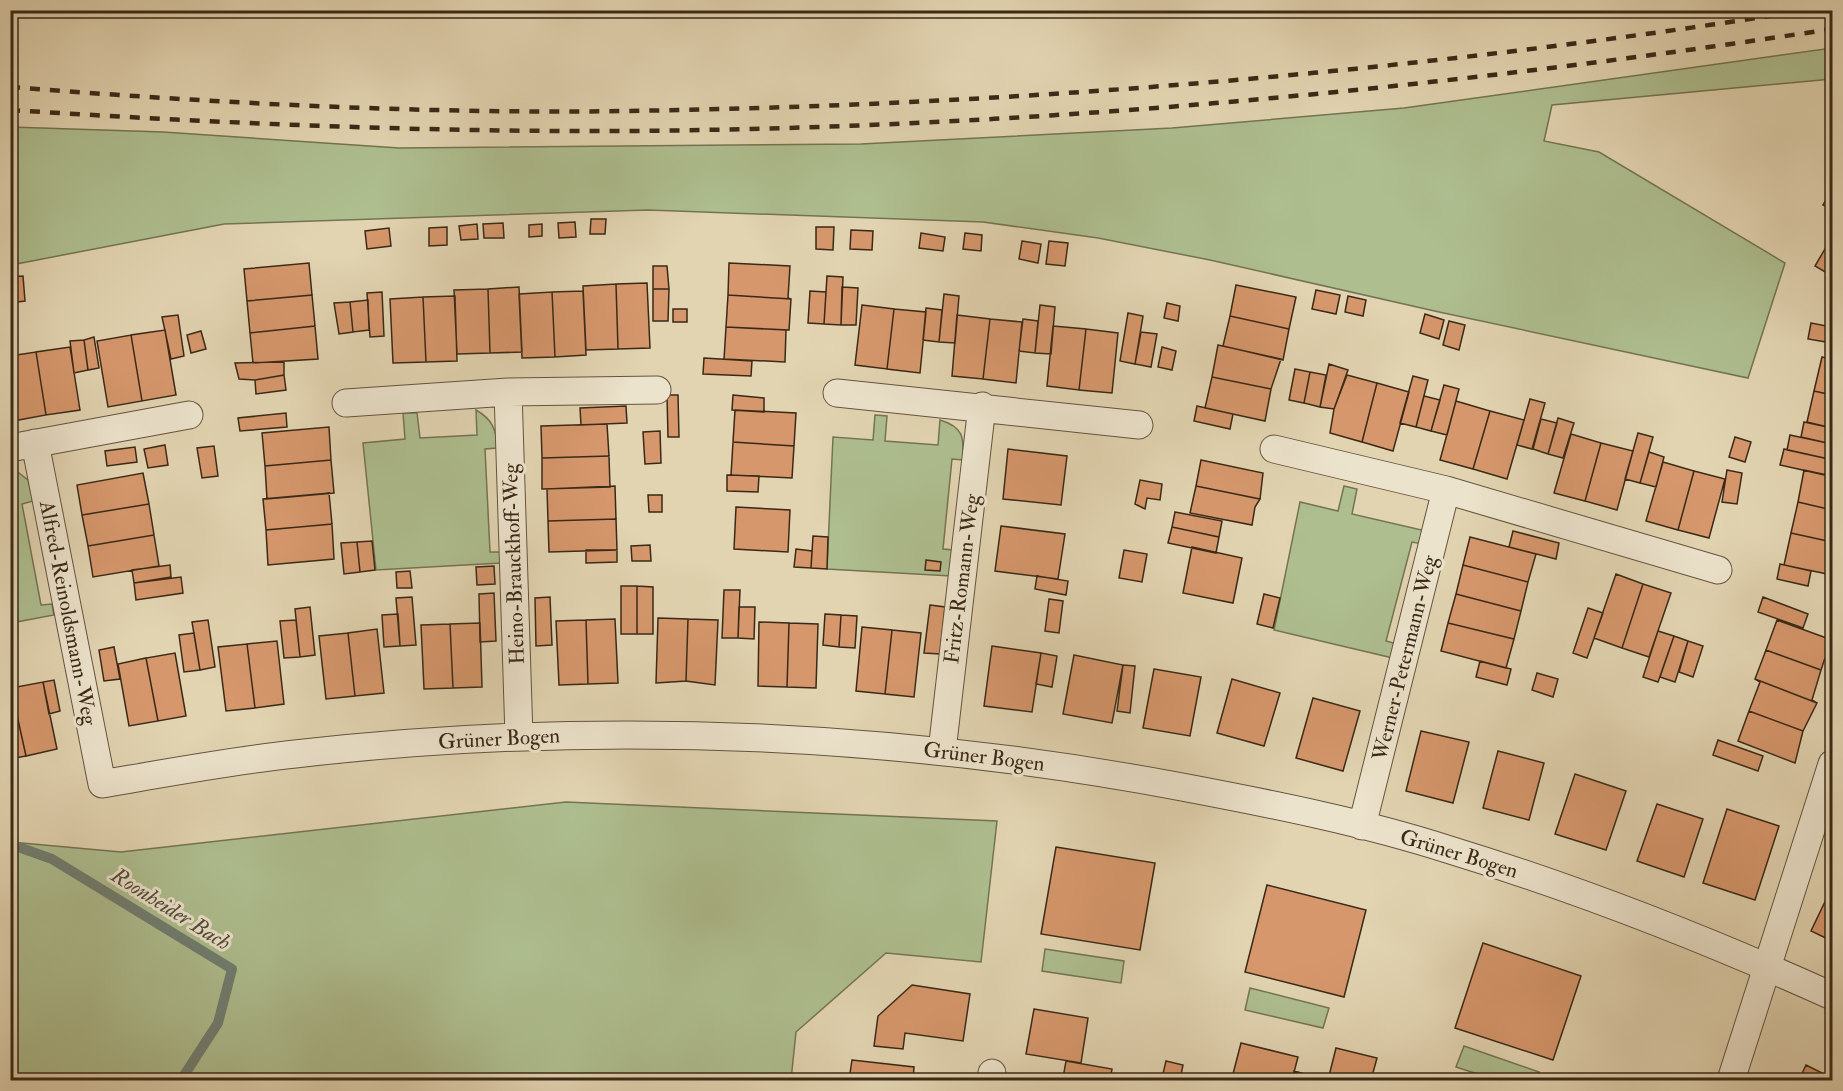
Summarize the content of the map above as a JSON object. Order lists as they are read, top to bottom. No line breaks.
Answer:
{"streets":{"street":["Heino-Brauckhoff-Weg","Fritz-Romann-Weg","Alfred-Reinoldsmann-Weg","Werner-Petermann-Weg","Grüner Bogen"]},"crossings":[["Heino-Brauckhoff-Weg","Grüner Bogen"],["Fritz-Romann-Weg","Grüner Bogen"],["Alfred-Reinoldsmann-Weg","Grüner Bogen"],["Werner-Petermann-Weg","Grüner Bogen"]],"water":["Roonheider Bach"]}
